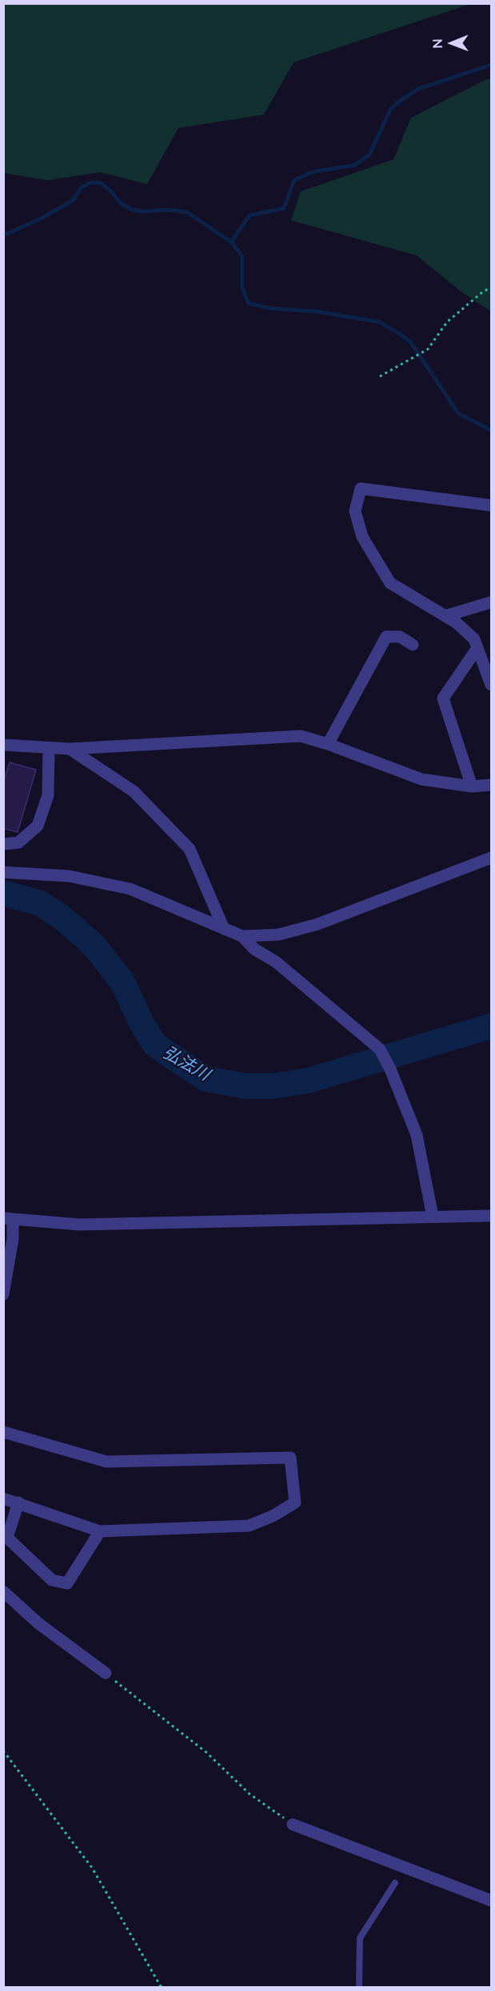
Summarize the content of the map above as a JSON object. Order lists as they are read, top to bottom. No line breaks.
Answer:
{"water":["弘法川"],"north":"left"}
